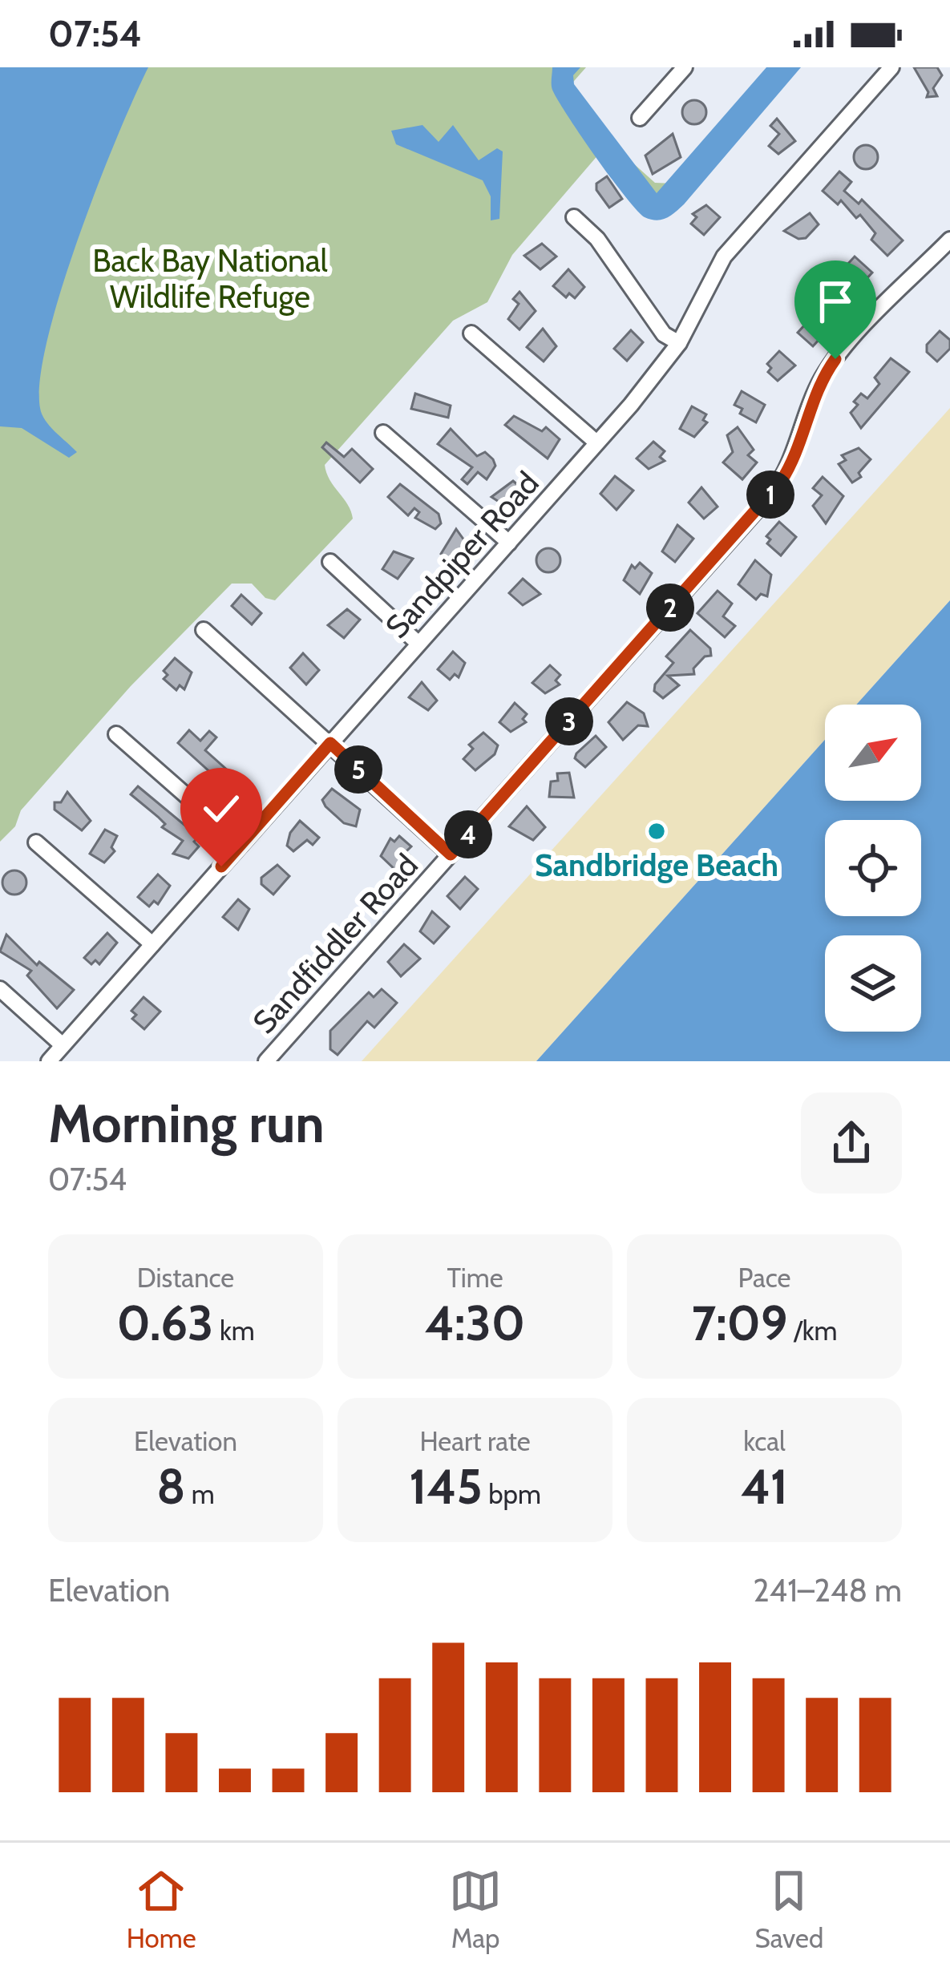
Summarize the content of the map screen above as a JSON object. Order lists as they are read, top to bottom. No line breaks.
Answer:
{"streets":{"street":["Sandpiper Road","Sandfiddler Road"]},"parks":["Back Bay National Wildlife Refuge"],"places":["Sandbridge Beach"],"north":"top right","page":{"status":"07:54","pins":["1","2","3","5","4"],"heading":["Morning run","07:54"],"stats":[["Distance","0.63 km"],["Time","4:30"],["Pace","7:09 /km"],["Elevation","8 m"],["Heart rate","145 bpm"],["kcal","41"]],"chart":["Elevation","241–248 m"],"tabs":["Home","Map","Saved"]}}
